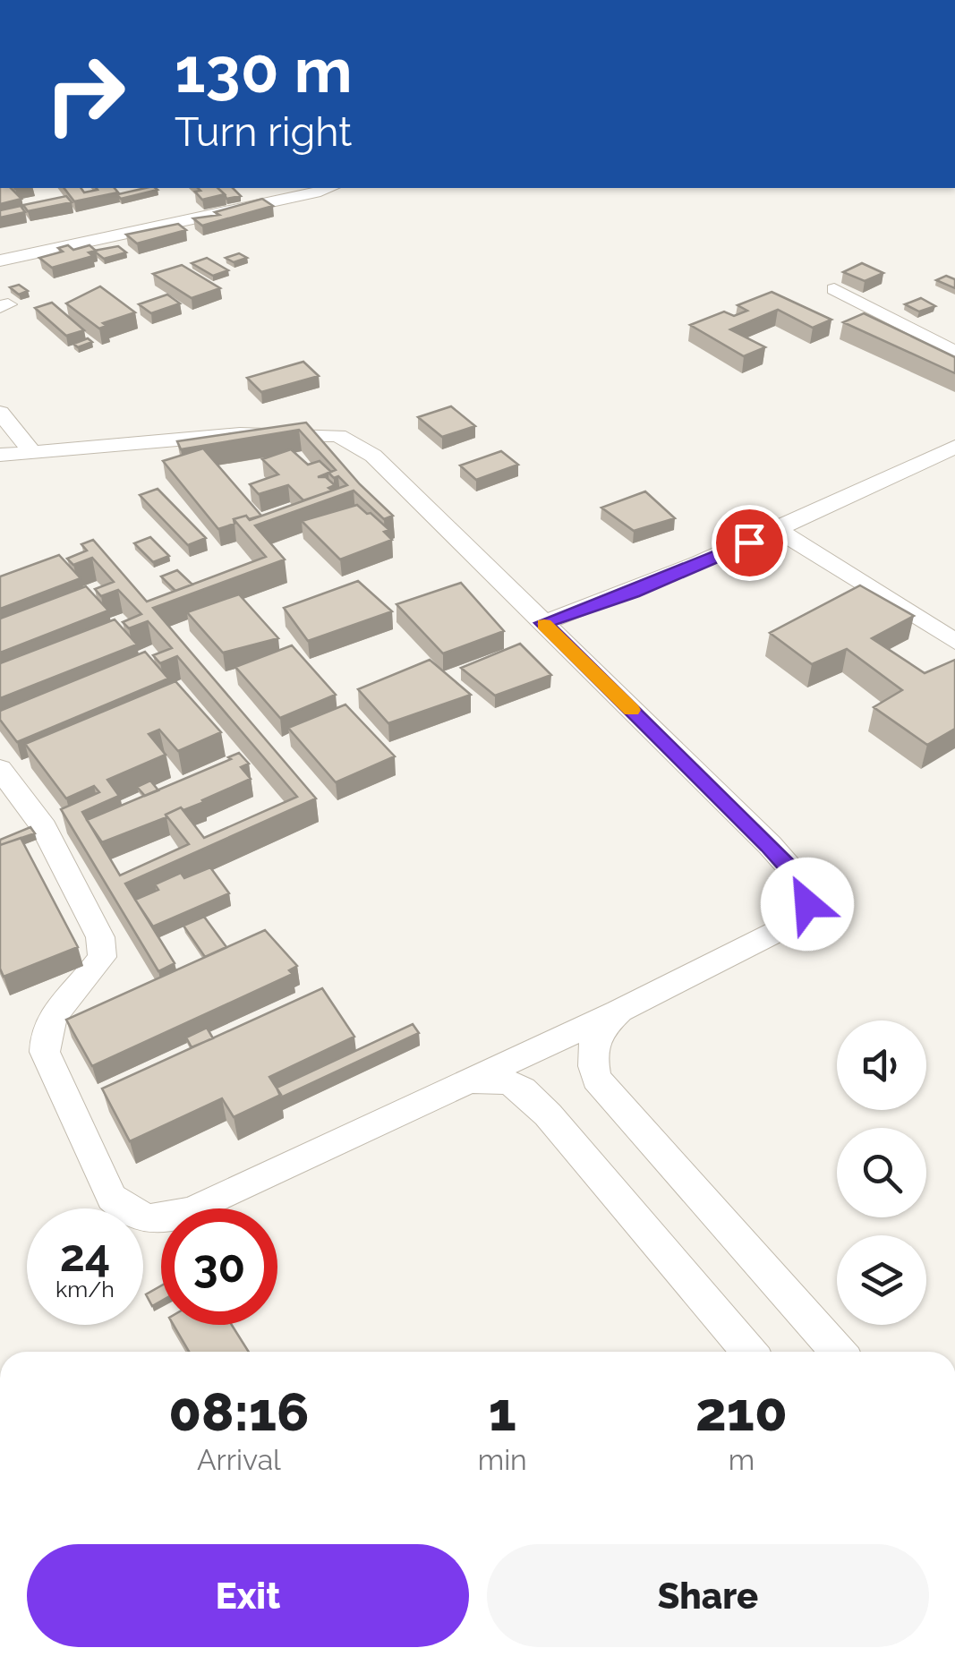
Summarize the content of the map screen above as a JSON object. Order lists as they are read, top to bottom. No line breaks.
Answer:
{"page":{"turn":["130 m","Turn right"],"speed":"24 km/h","limit":"30","eta":["08:16","Arrival","1","min","210","m"],"buttons":["Exit","Share"]}}
